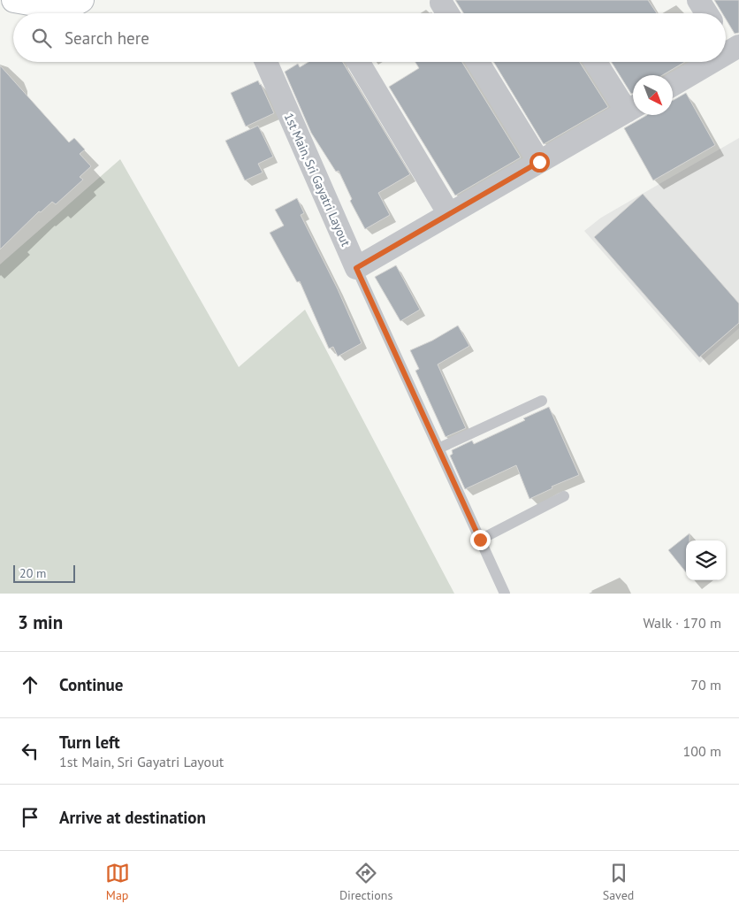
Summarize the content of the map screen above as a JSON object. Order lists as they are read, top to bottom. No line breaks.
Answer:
{"streets":{"street":["1st Main, Sri Gayatri Layout"]},"scale_bar":"20 m","north":"bottom right","page":{"search":"Search here","scale":"20 m","heading":["3 min","Walk · 170 m"],"list":[["Continue","70 m"],["Turn left","1st Main, Sri Gayatri Layout","100 m"],"Arrive at destination"],"nav":["Map","Directions","Saved"]}}
